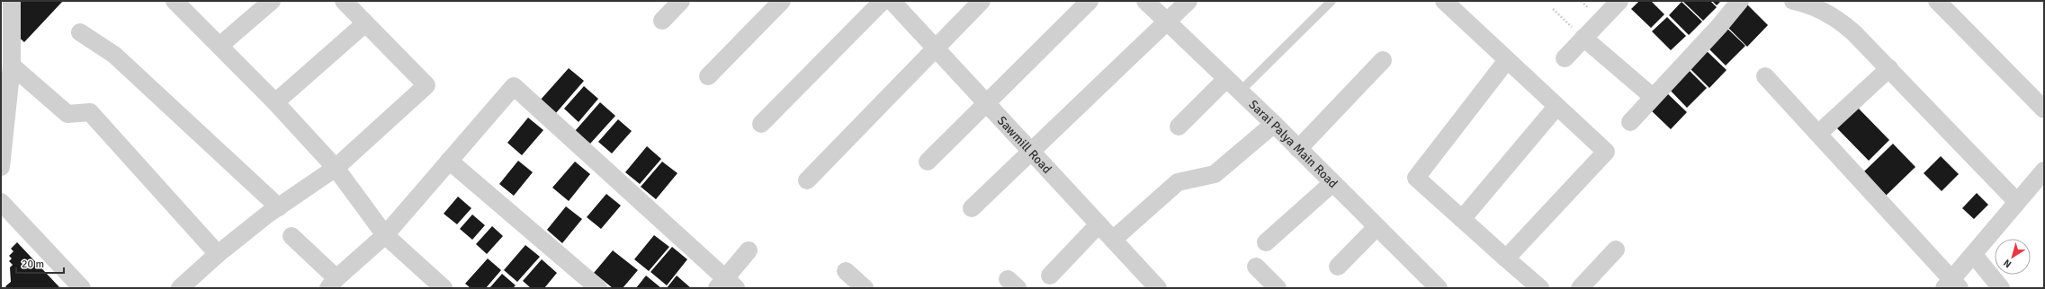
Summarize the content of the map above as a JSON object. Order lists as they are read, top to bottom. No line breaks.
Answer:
{"streets":{"street":["Sarai Palya Main Road","Sawmill Road"]},"scale_bar":"20 m","north":"bottom left"}
